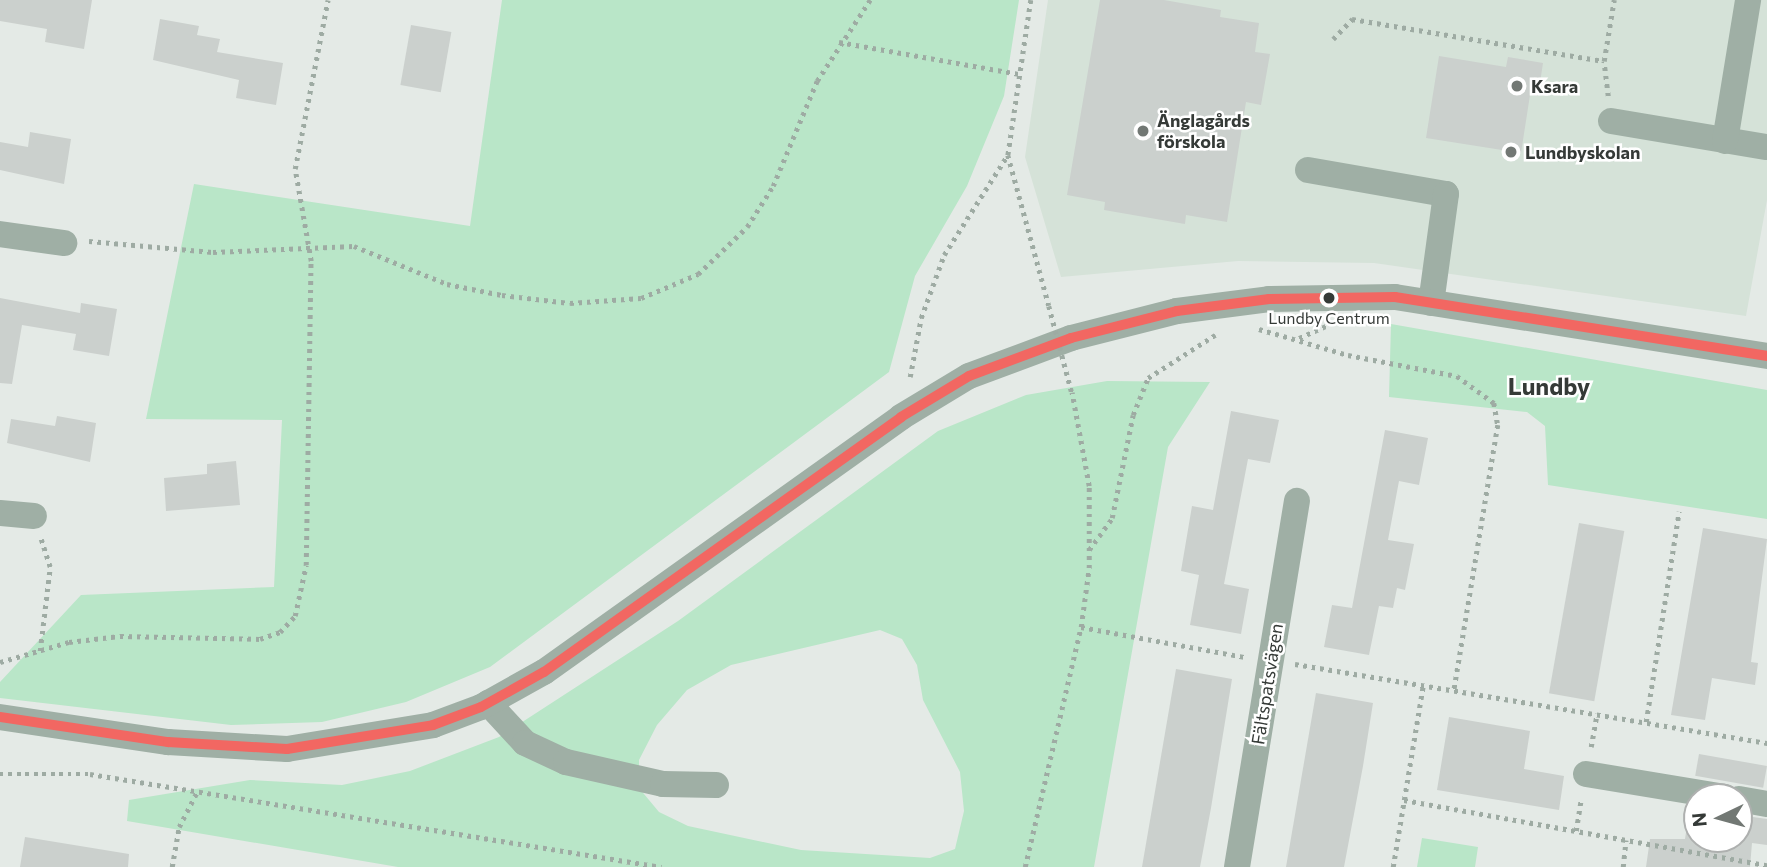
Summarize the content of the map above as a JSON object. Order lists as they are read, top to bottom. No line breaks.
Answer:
{"streets":{"street":["Fältspatsvägen"]},"districts":["Lundby"],"places":["Ksara","Änglagårds förskola","Lundbyskolan","Lundby Centrum"],"north":"left"}
